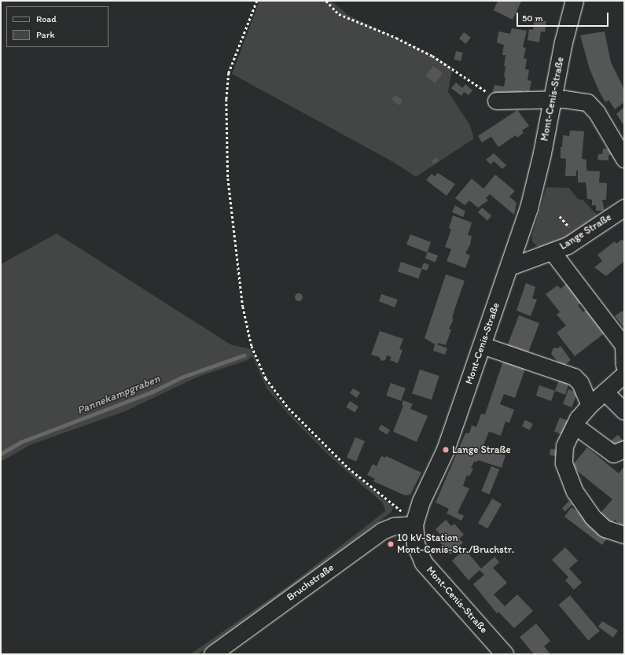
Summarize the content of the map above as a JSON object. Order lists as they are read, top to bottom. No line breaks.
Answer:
{"streets":{"main road":["Mont-Cenis-Straße"],"street":["Lange Straße","Bruchstraße"]},"crossings":[["Mont-Cenis-Straße","Lange Straße"],["Mont-Cenis-Straße","Bruchstraße"]],"water":["Pannekampgraben"],"places":["Lange Straße","10 kV-Station Mont-Cenis-Str./Bruchstr."],"legend":["Road","Park"],"scale_bar":"50 m"}
